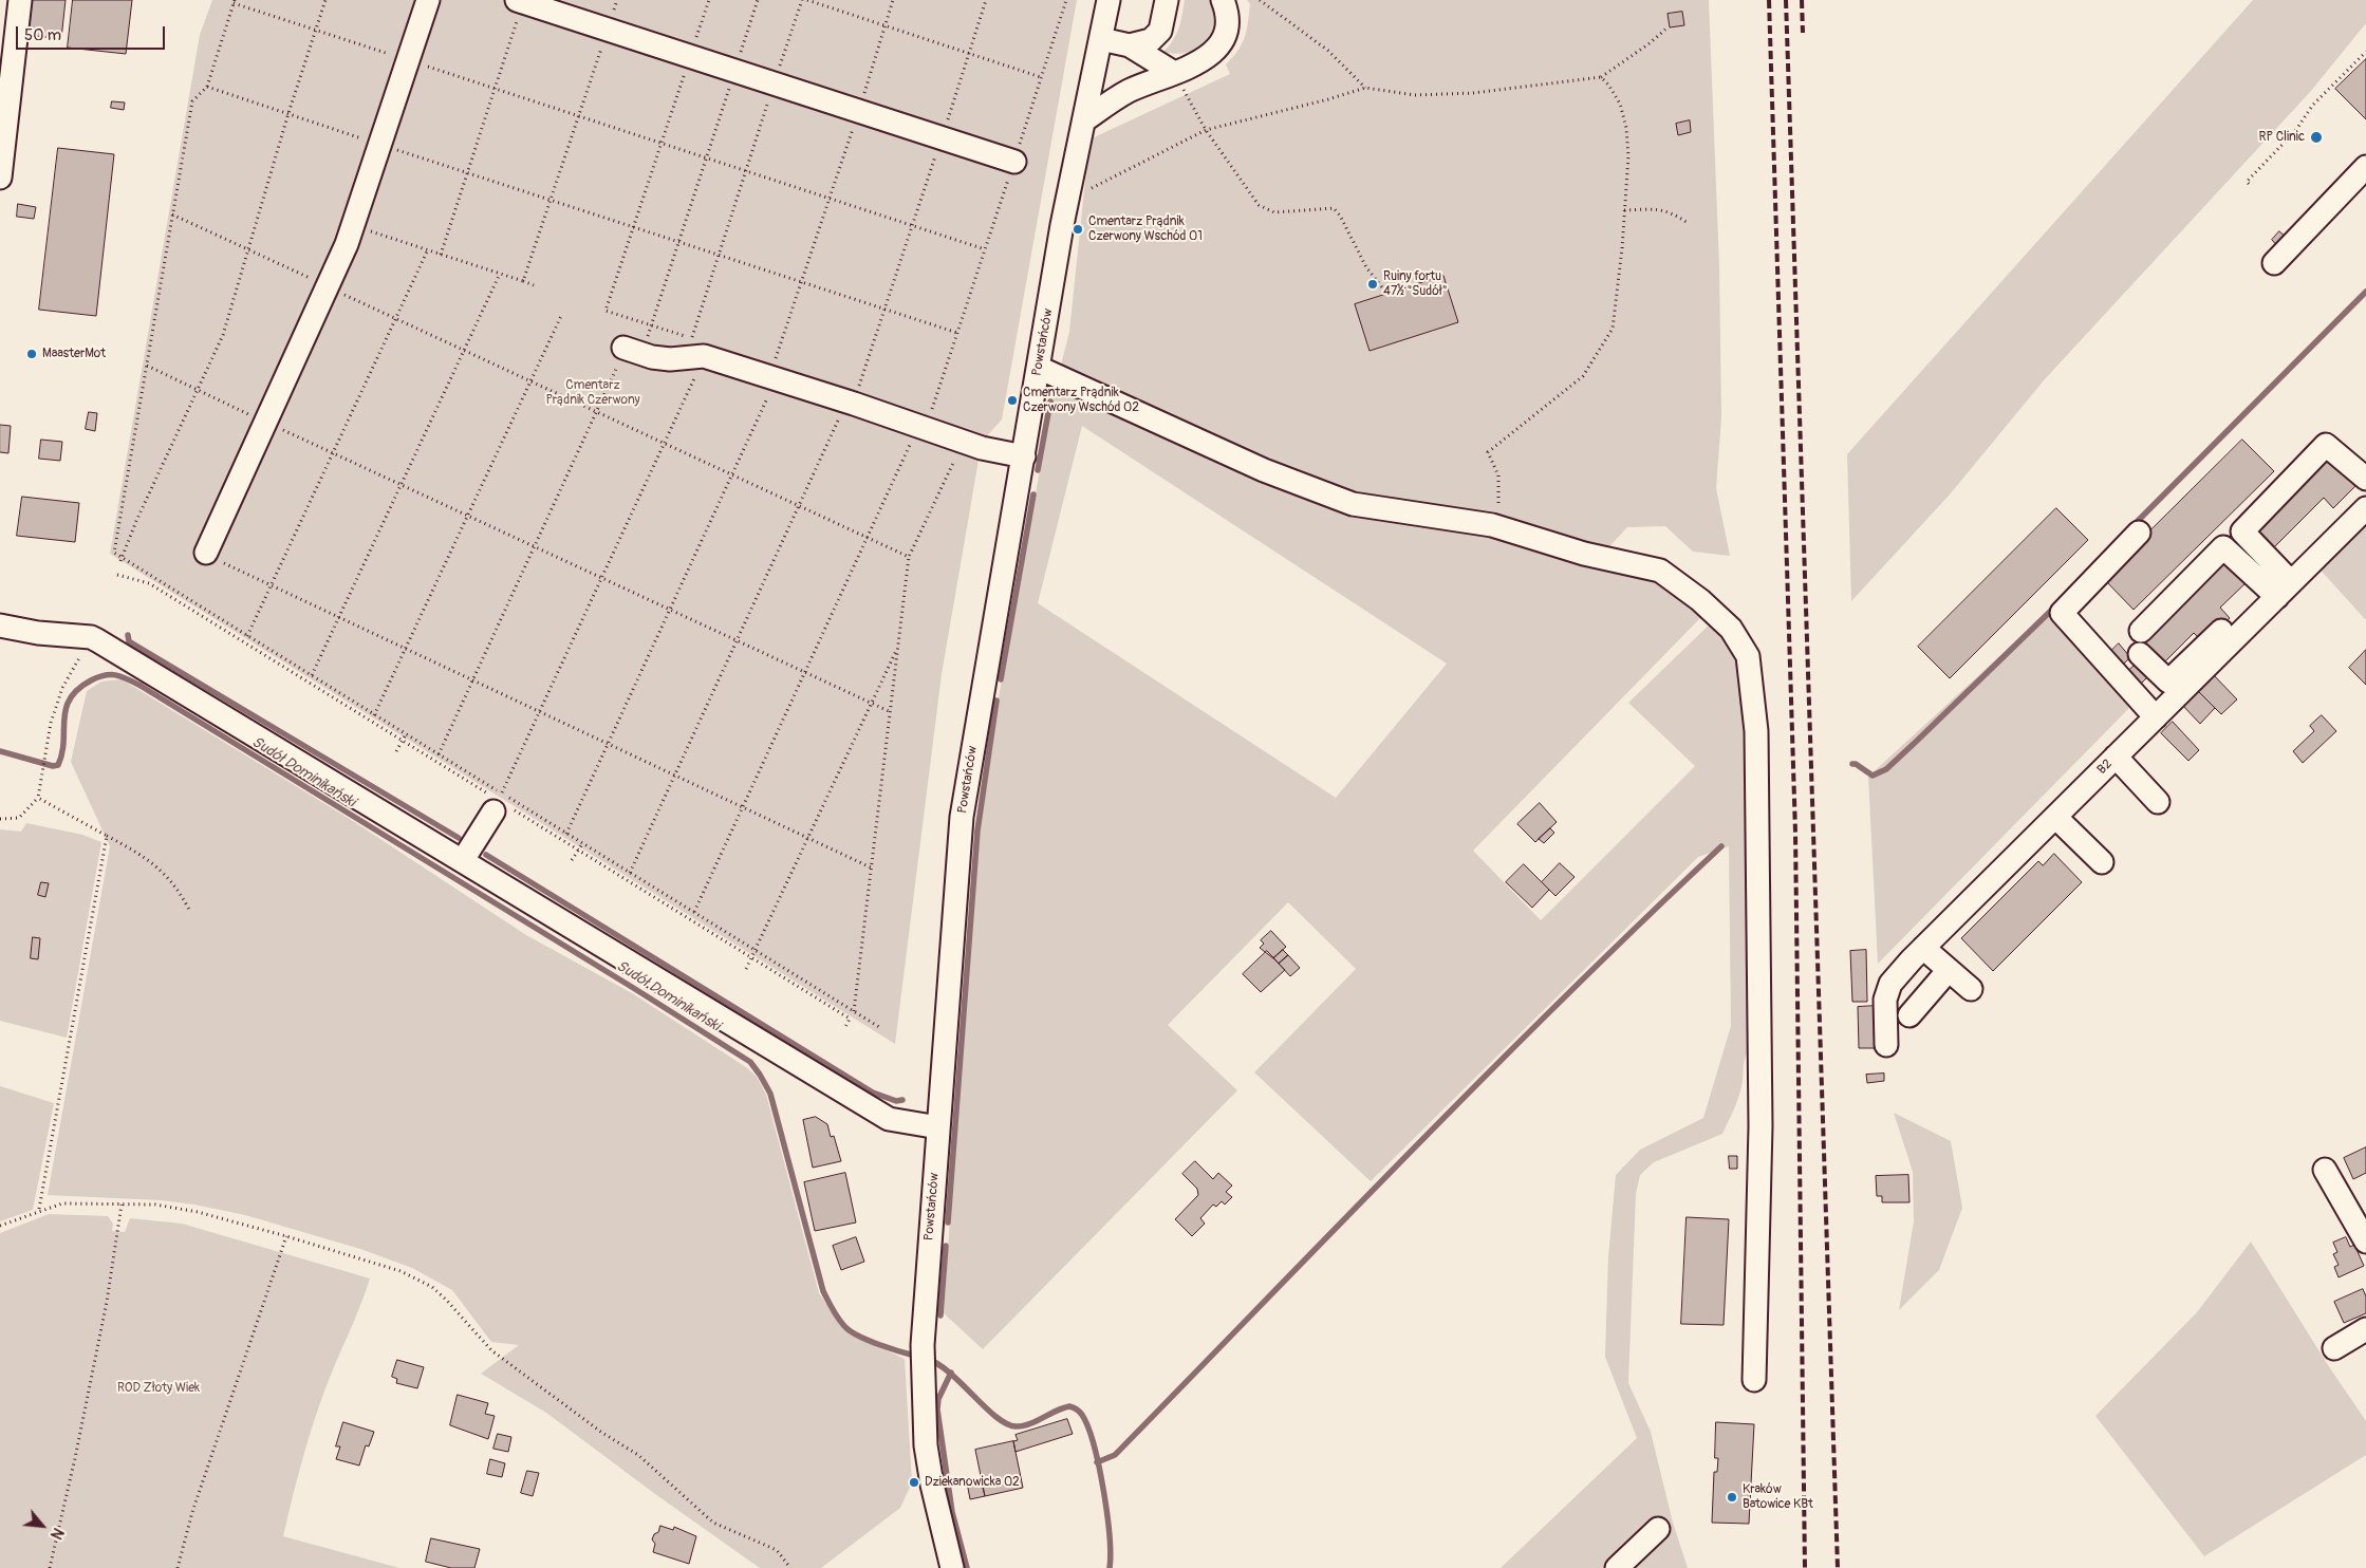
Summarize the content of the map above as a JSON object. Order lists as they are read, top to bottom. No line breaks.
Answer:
{"streets":{"street":["Powstańców","B2"]},"water":["Sudół Dominikański"],"parks":["Cmentarz Prądnik Czerwony","ROD Złoty Wiek"],"places":["RP Clinic","Cmentarz Prądnik Czerwony Wschód 01","Ruiny fortu 47½ \"Sudół\"","MaasterMot","Cmentarz Prądnik Czerwony Wschód 02","Dziekanowicka 02","Kraków Batowice KBt"],"scale_bar":"50 m","north":"bottom right"}
